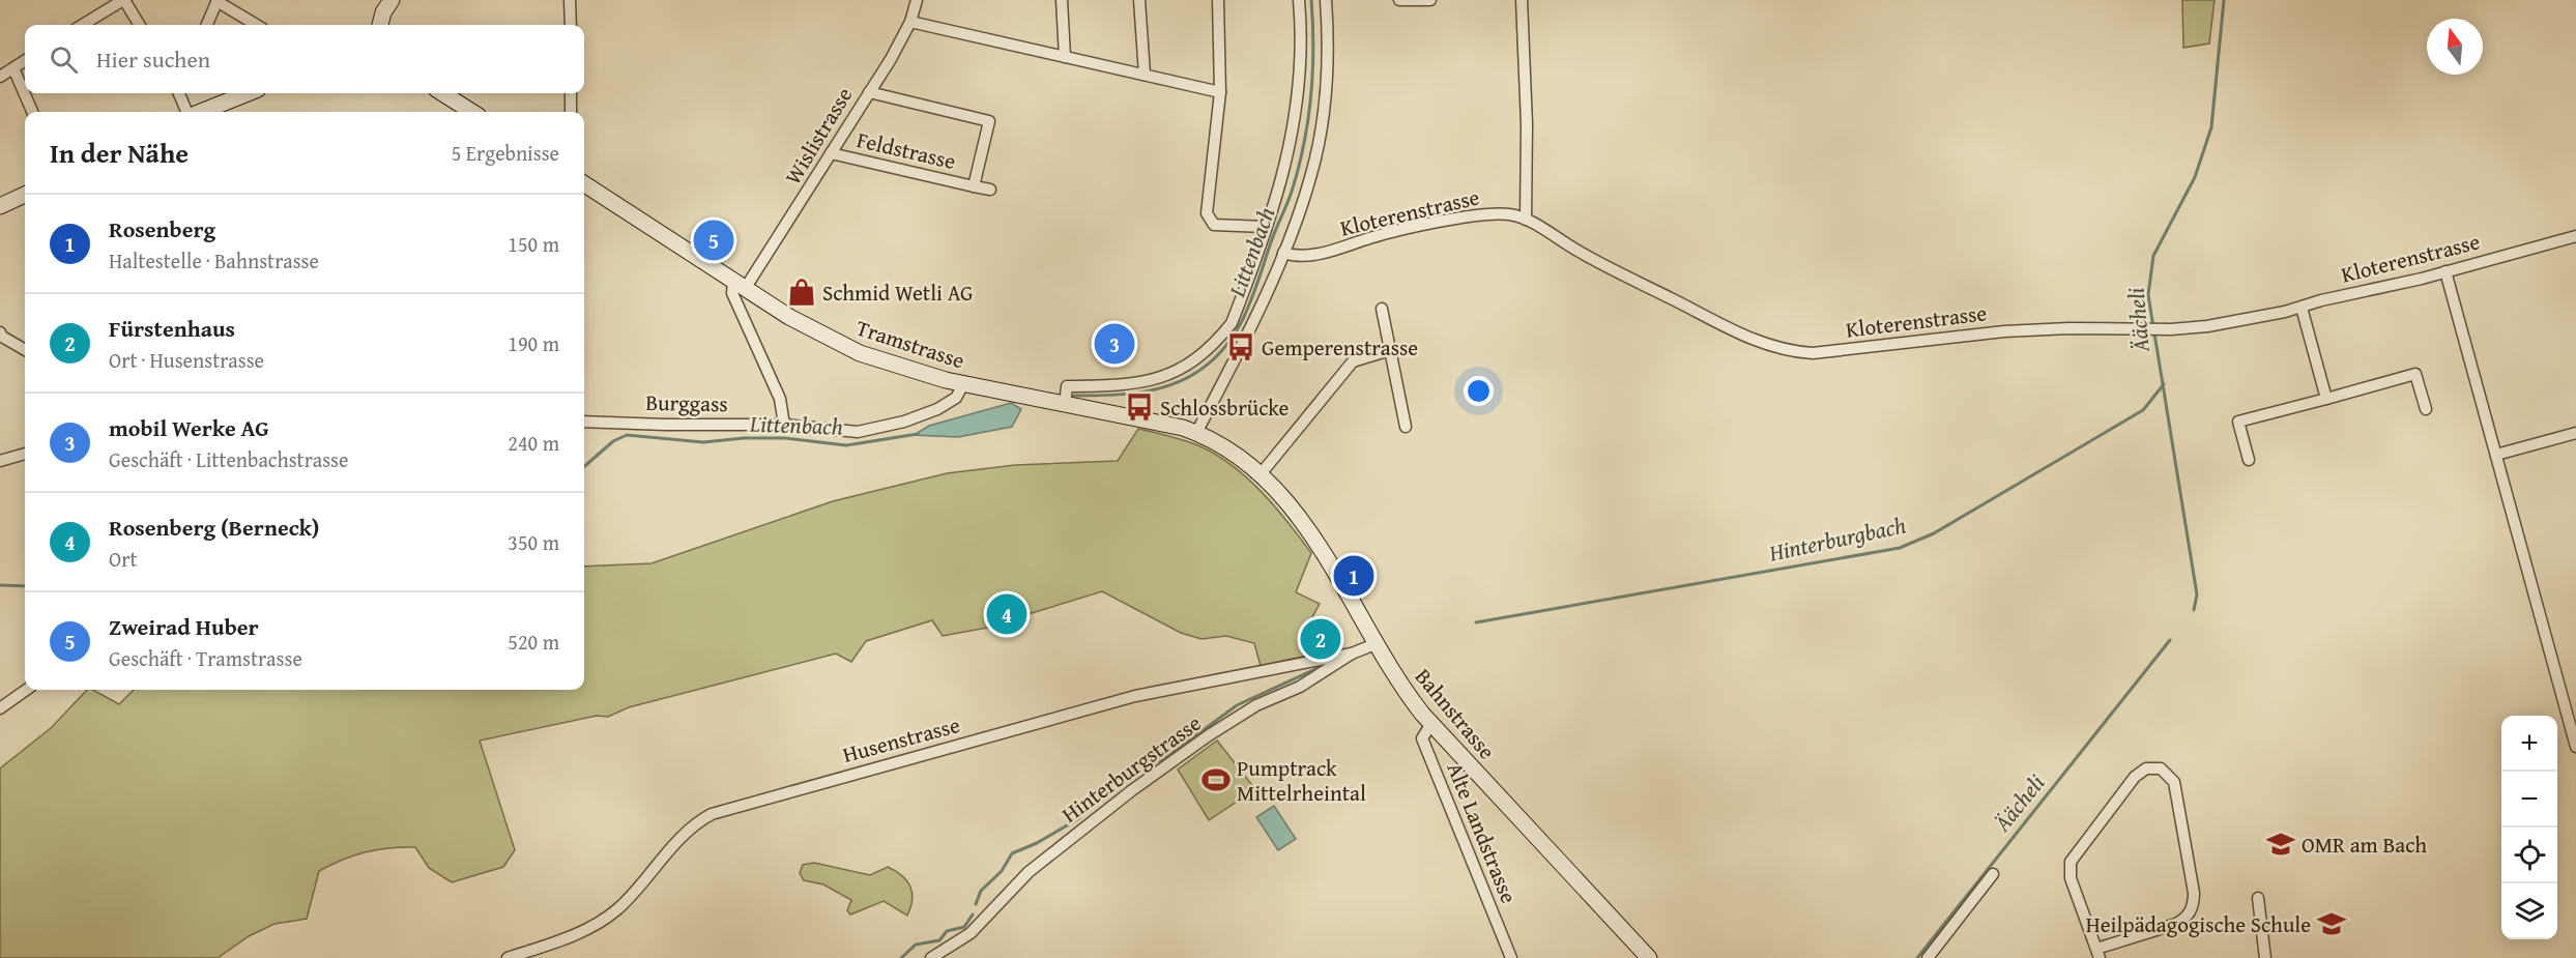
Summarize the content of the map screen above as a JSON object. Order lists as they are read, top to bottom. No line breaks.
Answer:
{"streets":{"main road":["Tramstrasse","Bahnstrasse"],"street":["Wislistrasse","Feldstrasse","Kloterenstrasse","Burggass","Husenstrasse","Hinterburgstrasse","Alte Landstrasse"]},"crossings":[["Wislistrasse","Feldstrasse"],["Wislistrasse","Tramstrasse"],["Tramstrasse","Burggass"],["Tramstrasse","Bahnstrasse"],["Bahnstrasse","Hinterburgstrasse"],["Bahnstrasse","Alte Landstrasse"],["Husenstrasse","Hinterburgstrasse"]],"water":["Littenbach","Äächeli","Hinterburgbach"],"places":{"shop":["Schmid Wetli AG"],"bus stop":["Gemperenstrasse","Schlossbrücke"],"sports":["Pumptrack Mittelrheintal"],"school or university":["OMR am Bach","Heilpädagogische Schule"]},"north":"top","page":{"search":"Hier suchen","heading":["In der Nähe","5 Ergebnisse"],"list":[{"mark":"1","name":"Rosenberg","note":"Haltestelle · Bahnstrasse","value":"150 m"},{"mark":"2","name":"Fürstenhaus","note":"Ort · Husenstrasse","value":"190 m"},{"mark":"3","name":"mobil Werke AG","note":"Geschäft · Littenbachstrasse","value":"240 m"},{"mark":"4","name":"Rosenberg (Berneck)","note":"Ort","value":"350 m"},{"mark":"5","name":"Zweirad Huber","note":"Geschäft · Tramstrasse","value":"520 m"}],"pins":["5","3","1","4","2"],"map_buttons":["+","−"]}}
